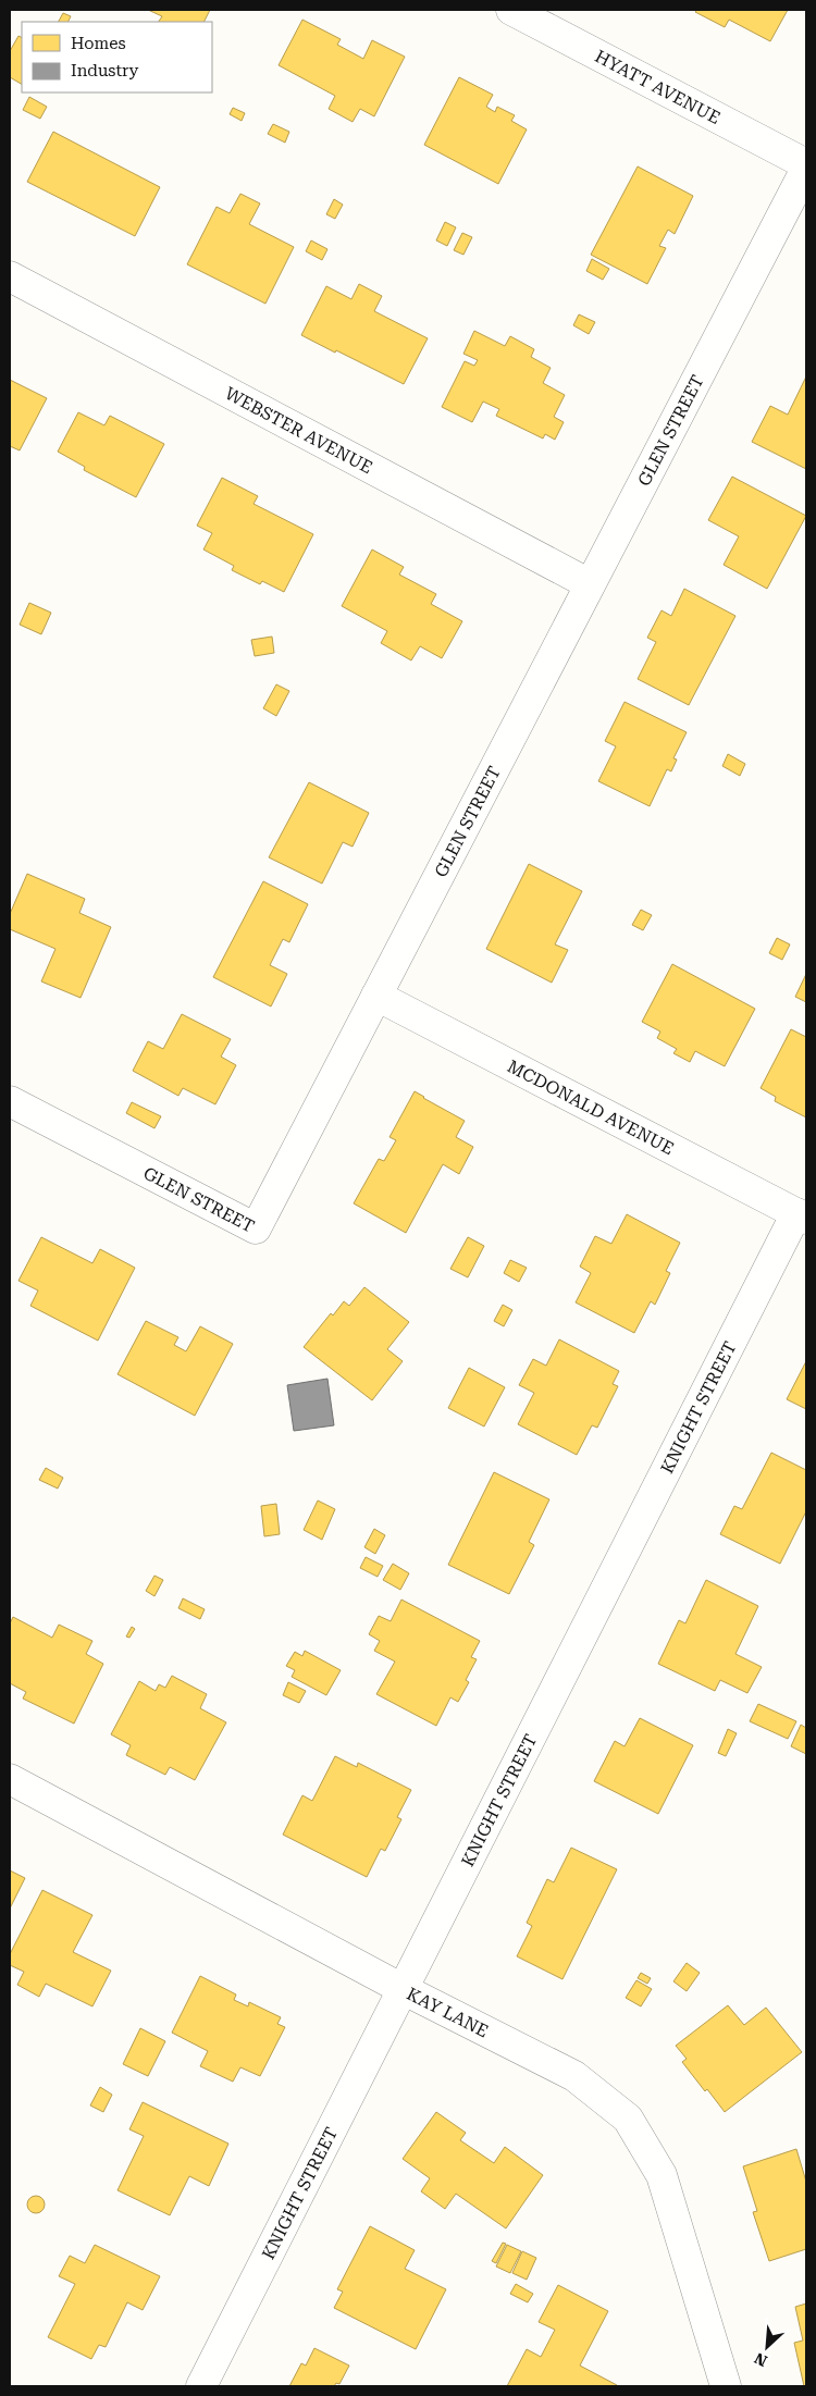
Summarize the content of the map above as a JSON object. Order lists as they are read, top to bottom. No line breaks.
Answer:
{"streets":{"street":["HYATT AVENUE","GLEN STREET","WEBSTER AVENUE","MCDONALD AVENUE","KNIGHT STREET","KAY LANE"]},"crossings":[["GLEN STREET","WEBSTER AVENUE"],["GLEN STREET","MCDONALD AVENUE"],["MCDONALD AVENUE","KNIGHT STREET"],["KNIGHT STREET","KAY LANE"]],"legend":["Homes","Industry"],"north":"bottom left"}
